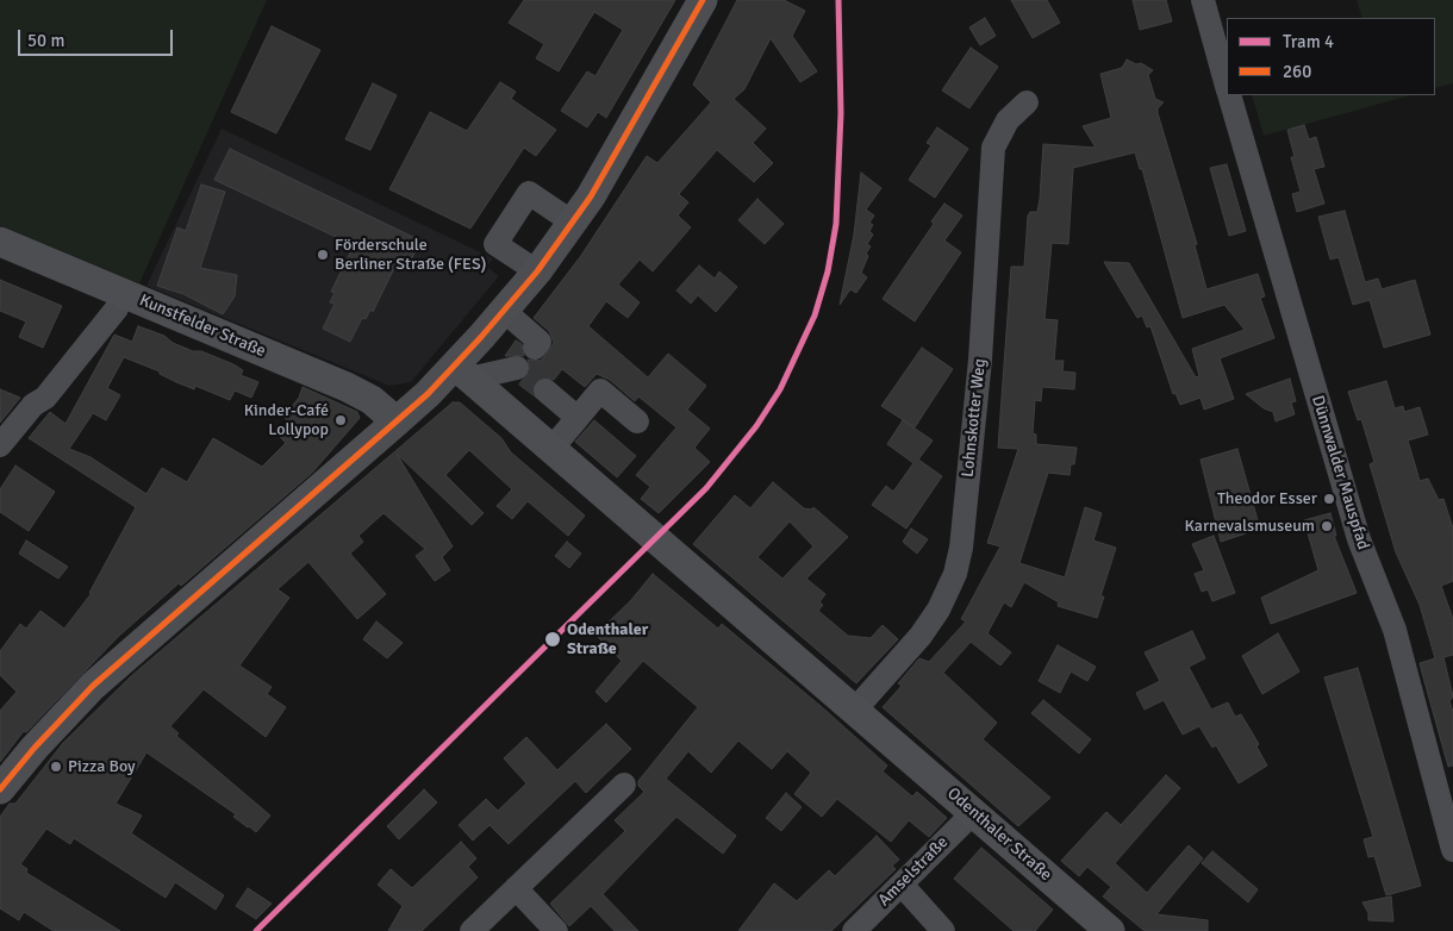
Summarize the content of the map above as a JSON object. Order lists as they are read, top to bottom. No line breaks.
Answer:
{"streets":{"main road":["Kunstfelder Straße","Odenthaler Straße"],"street":["Lohnskotter Weg","Dünnwalder Mauspfad","Amselstraße"]},"crossings":[["Lohnskotter Weg","Odenthaler Straße"],["Odenthaler Straße","Amselstraße"]],"places":["Förderschule Berliner Straße (FES)","Kinder-Café Lollypop","Theodor Esser","Karnevalsmuseum","Odenthaler Straße","Pizza Boy"],"lines":["tram line 4","transit line 260"],"legend":["Tram 4","260"],"scale_bar":"50 m"}
